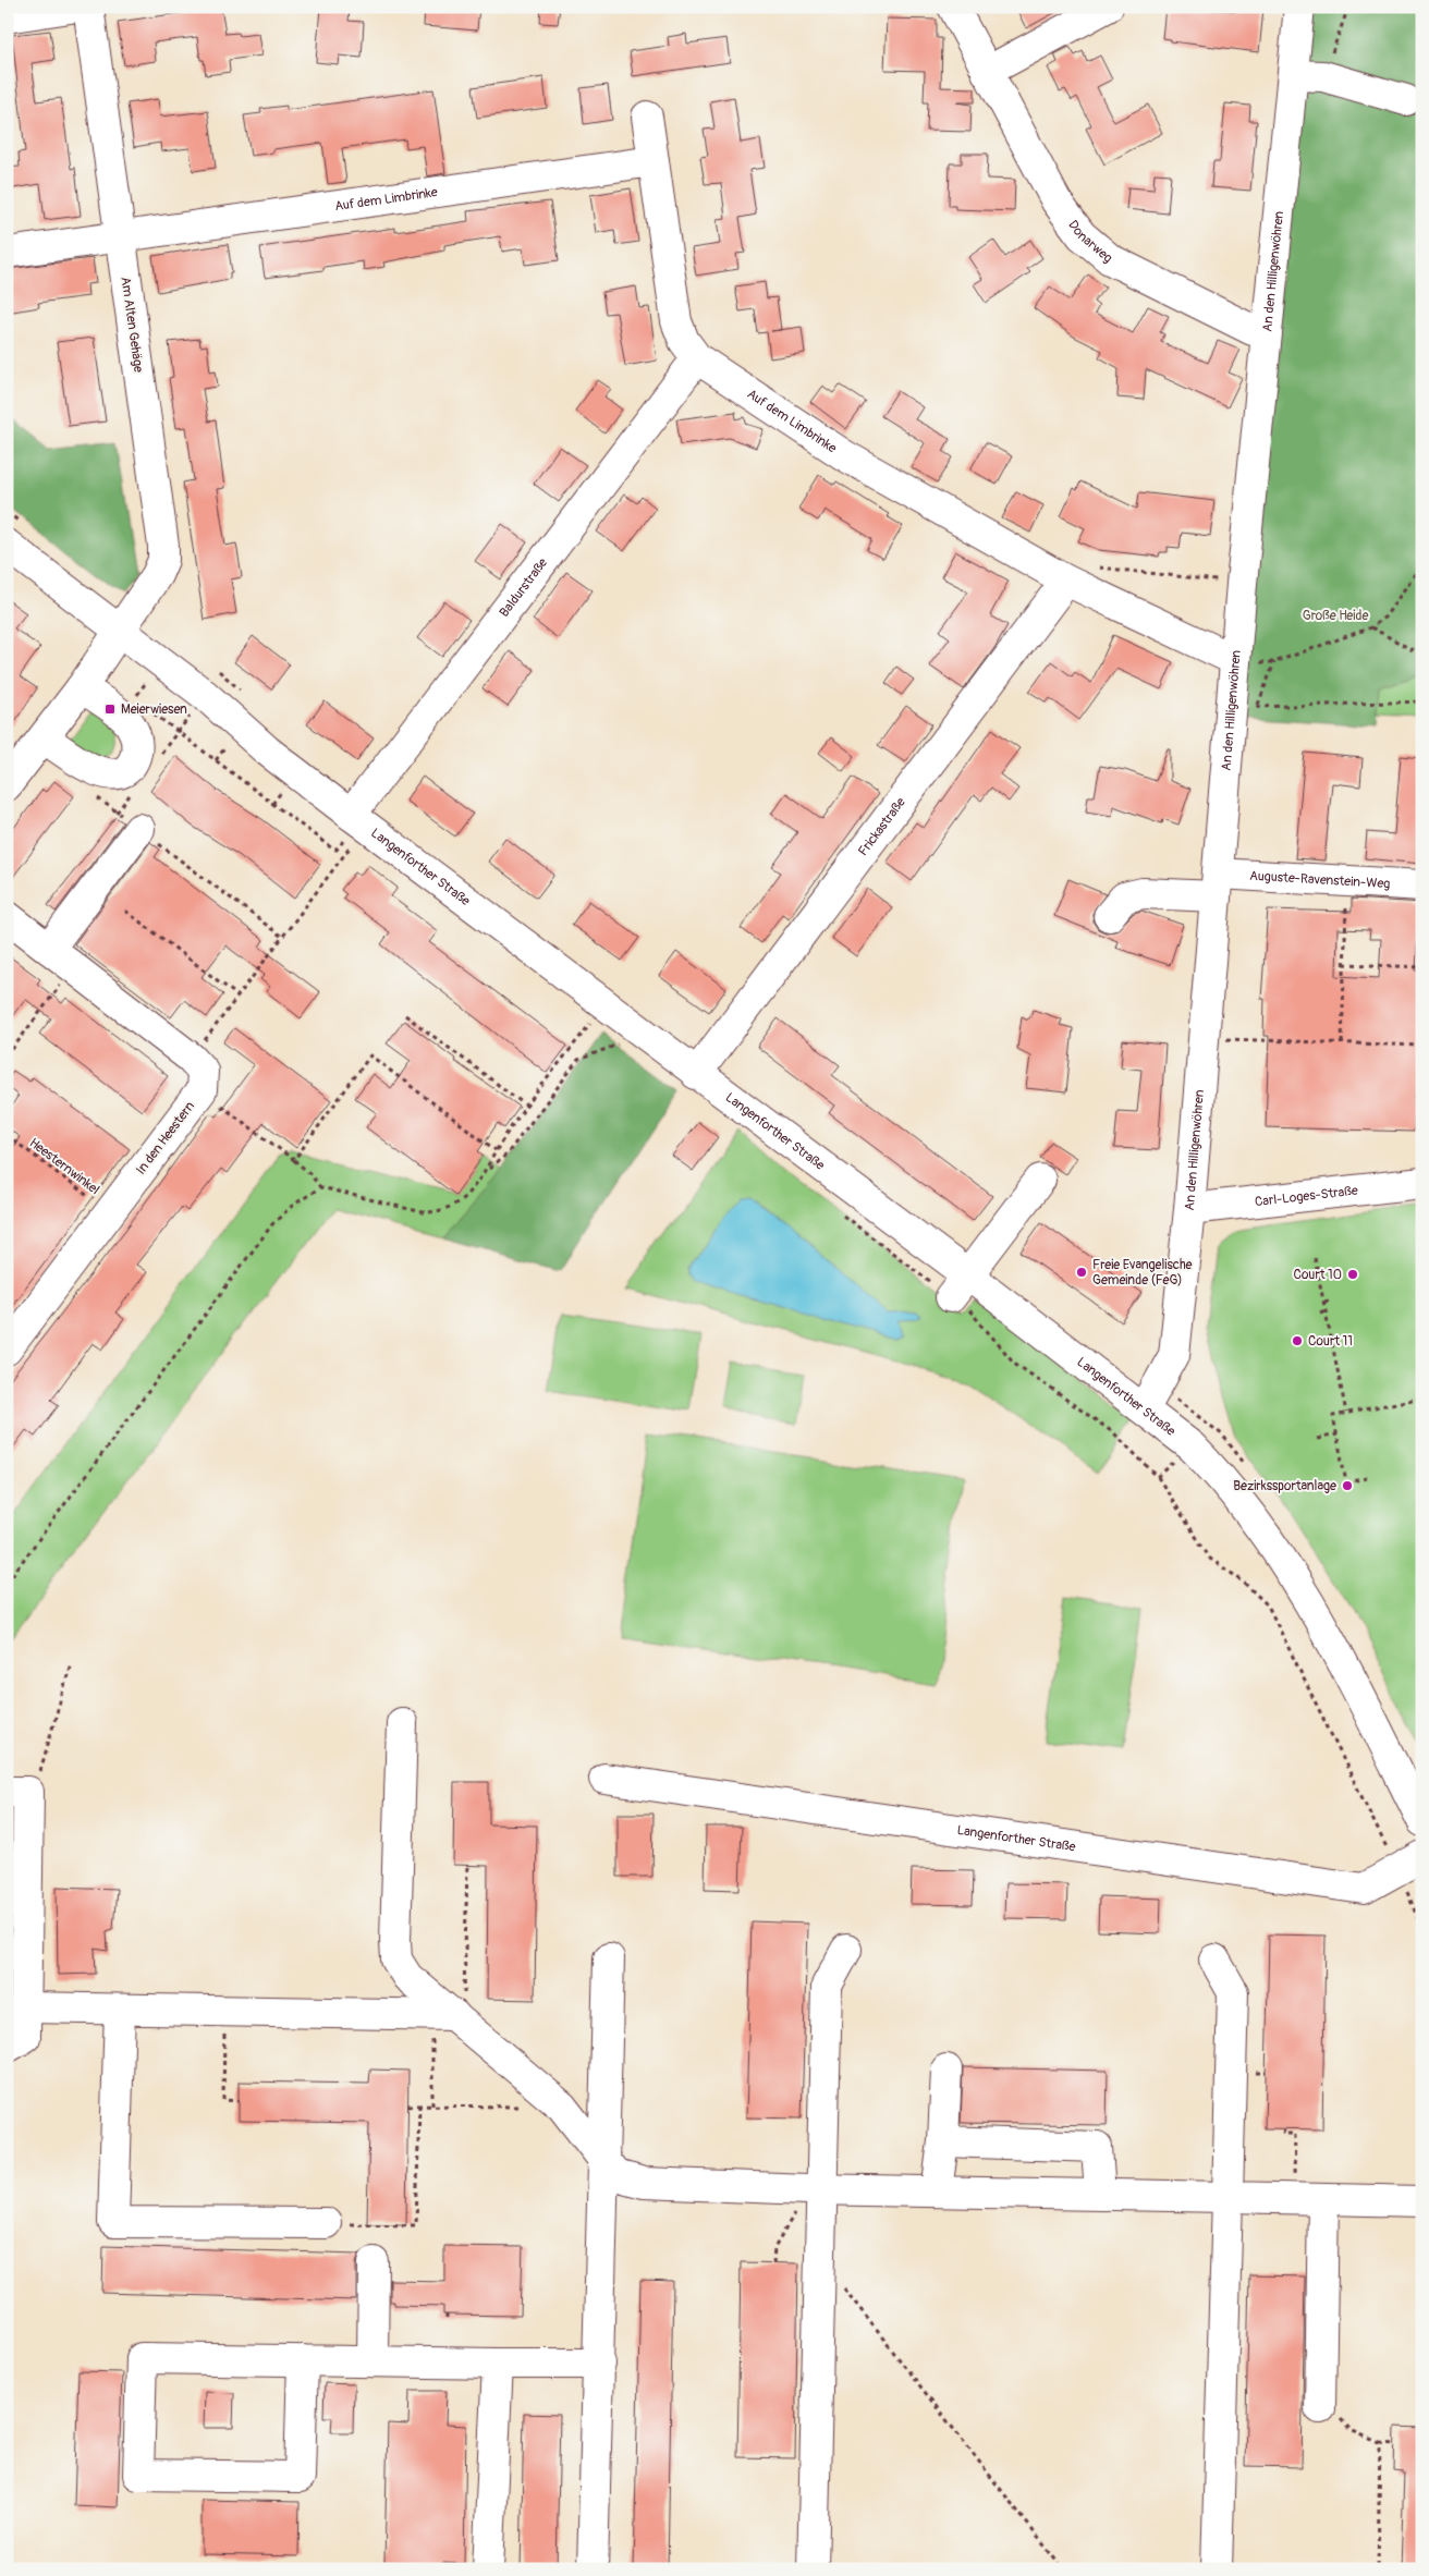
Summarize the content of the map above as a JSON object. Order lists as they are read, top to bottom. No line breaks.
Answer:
{"streets":{"street":["Auf dem Limbrinke","Donarweg","An den Hilligenwöhren","Am Alten Gehäge","Baldurstraße","Frickastraße","Langenforther Straße","Auguste-Ravenstein-Weg","In den Heestern","Carl-Loges-Straße"],"path":["Heesternwinkel"]},"crossings":[["Auf dem Limbrinke","An den Hilligenwöhren"],["Auf dem Limbrinke","Am Alten Gehäge"],["Auf dem Limbrinke","Baldurstraße"],["Auf dem Limbrinke","Frickastraße"],["Donarweg","An den Hilligenwöhren"],["An den Hilligenwöhren","Langenforther Straße"],["An den Hilligenwöhren","Auguste-Ravenstein-Weg"],["An den Hilligenwöhren","Carl-Loges-Straße"],["Am Alten Gehäge","Langenforther Straße"],["Baldurstraße","Langenforther Straße"],["Frickastraße","Langenforther Straße"],["In den Heestern","Heesternwinkel"]],"parks":["Große Heide"],"places":{"transit":["Meierwiesen"],"other":["Freie Evangelische Gemeinde (FeG)","Court 10","Court 11","Bezirkssportanlage"]}}
